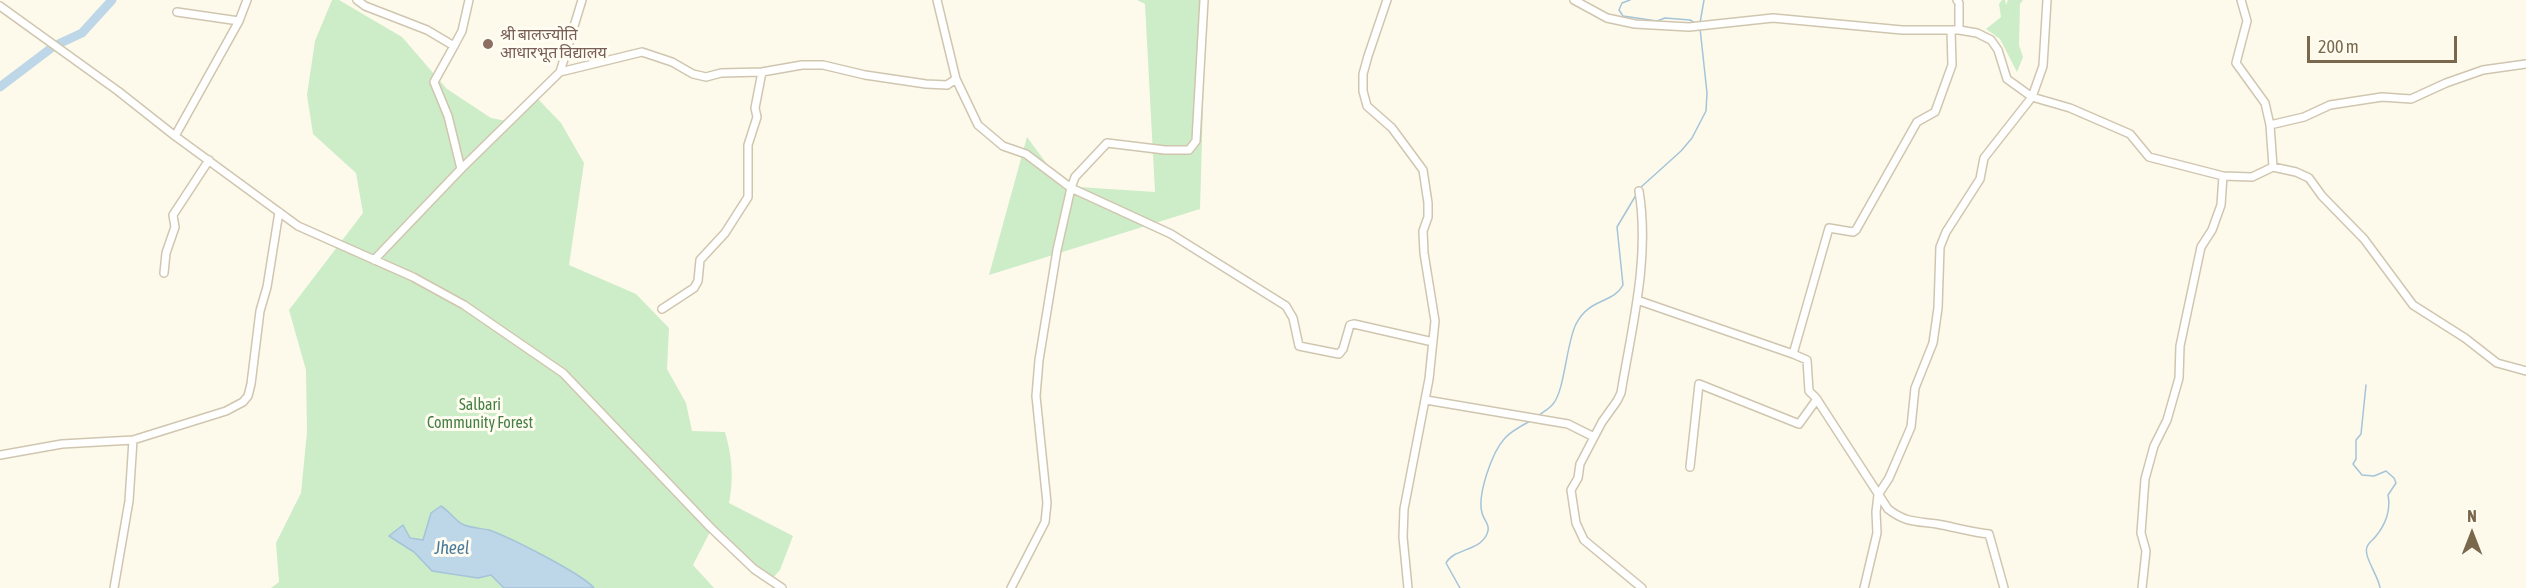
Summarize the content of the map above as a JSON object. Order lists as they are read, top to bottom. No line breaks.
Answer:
{"water":["Jheel"],"parks":["Salbari Community Forest"],"places":["श्री बालज्योति आधारभूत विद्यालय"],"scale_bar":"200 m","north":"top"}
